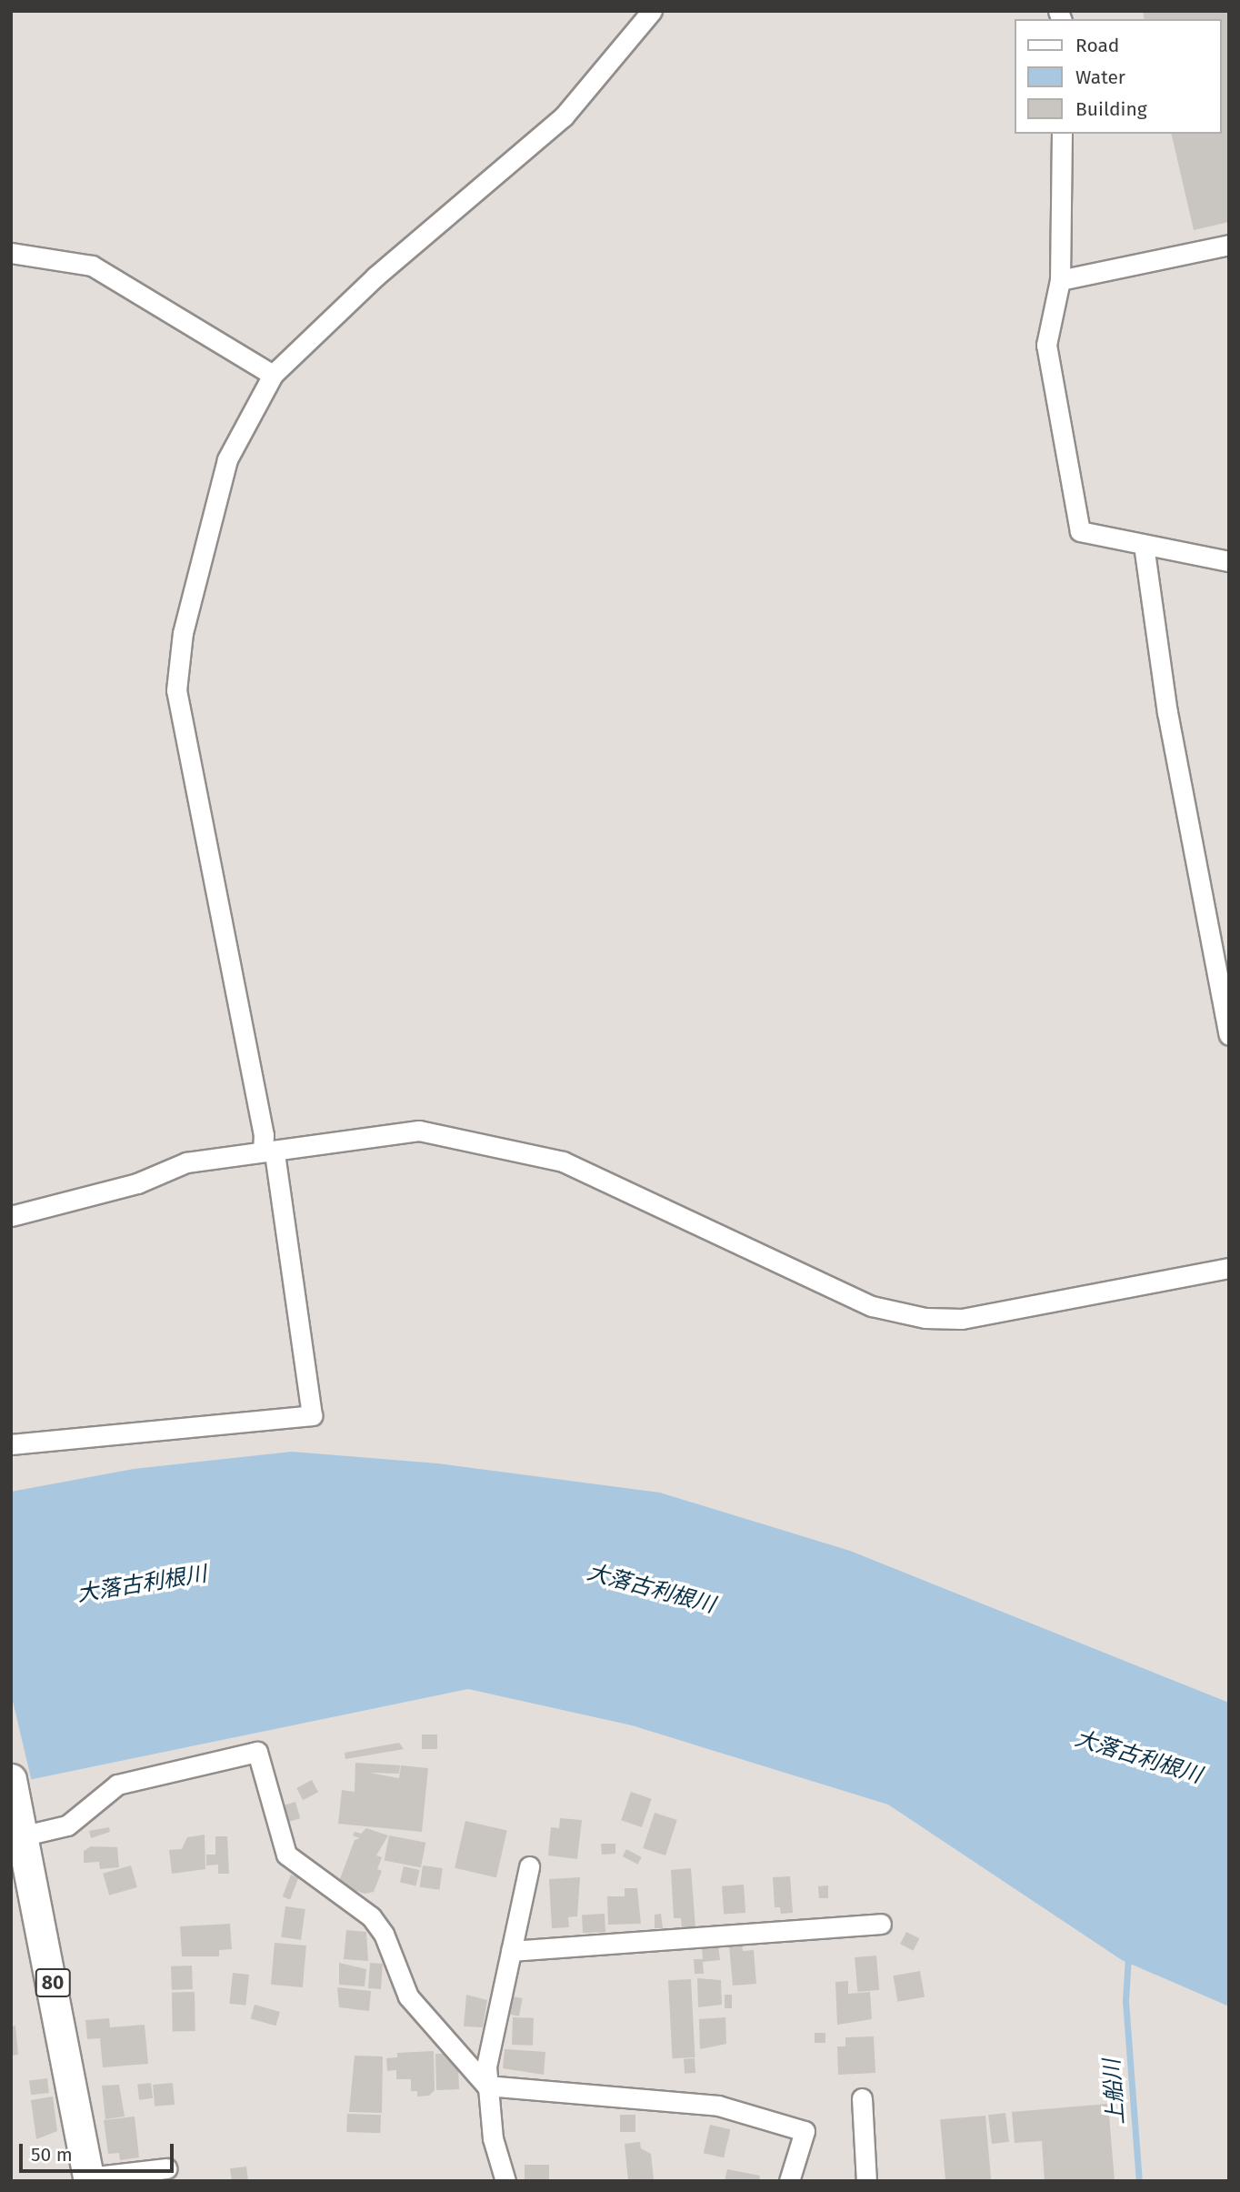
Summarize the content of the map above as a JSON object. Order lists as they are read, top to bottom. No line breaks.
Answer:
{"streets":{"main road":["80"]},"water":["大落古利根川","上船川"],"legend":["Road","Water","Building"],"scale_bar":"50 m"}
